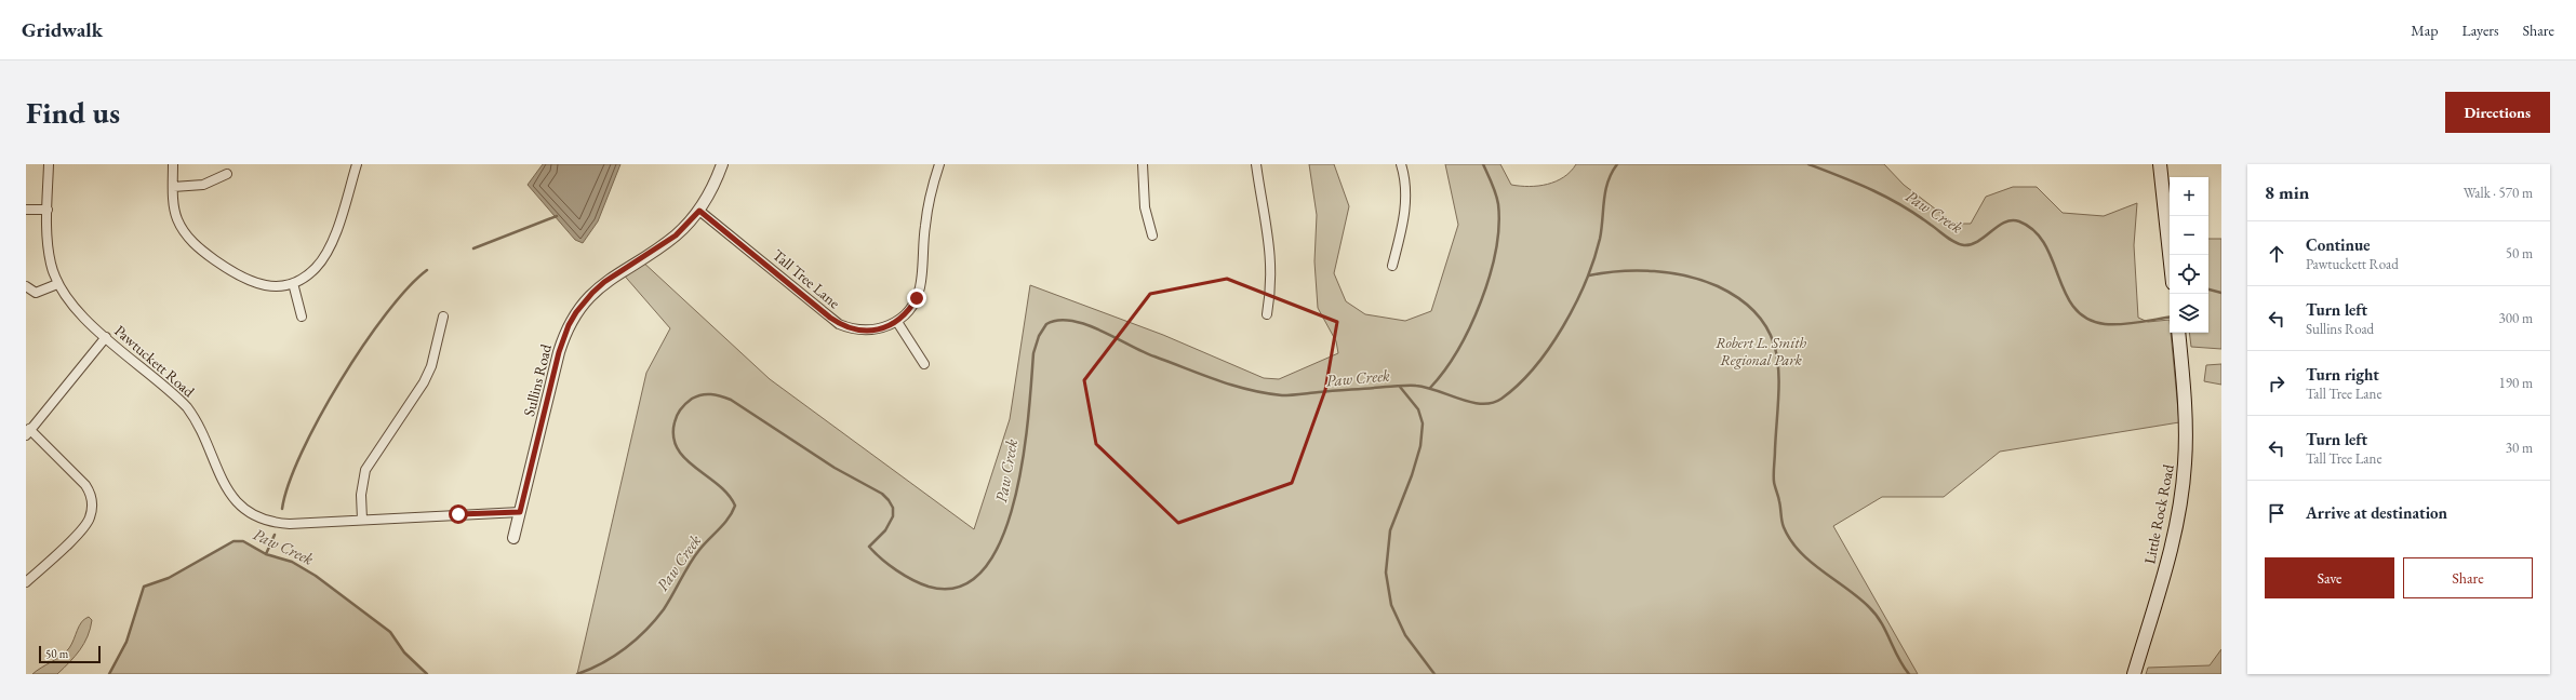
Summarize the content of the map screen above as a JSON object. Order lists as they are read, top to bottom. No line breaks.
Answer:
{"streets":{"main road":["Little Rock Road"],"street":["Tall Tree Lane","Pawtuckett Road","Sullins Road"]},"crossings":[["Tall Tree Lane","Sullins Road"],["Pawtuckett Road","Sullins Road"]],"water":["Paw Creek"],"parks":["Robert L. Smith Regional Park"],"scale_bar":"50 m","page":{"header":"Gridwalk","nav":["Map","Layers","Share"],"buttons":["Directions",["Save","Share"]],"title":"Find us","heading":["8 min","Walk · 570 m"],"map_buttons":["+","−"],"list":[["Continue","Pawtuckett Road","50 m"],["Turn left","Sullins Road","300 m"],["Turn right","Tall Tree Lane","190 m"],["Turn left","Tall Tree Lane","30 m"],"Arrive at destination"],"scale":"50 m"}}
